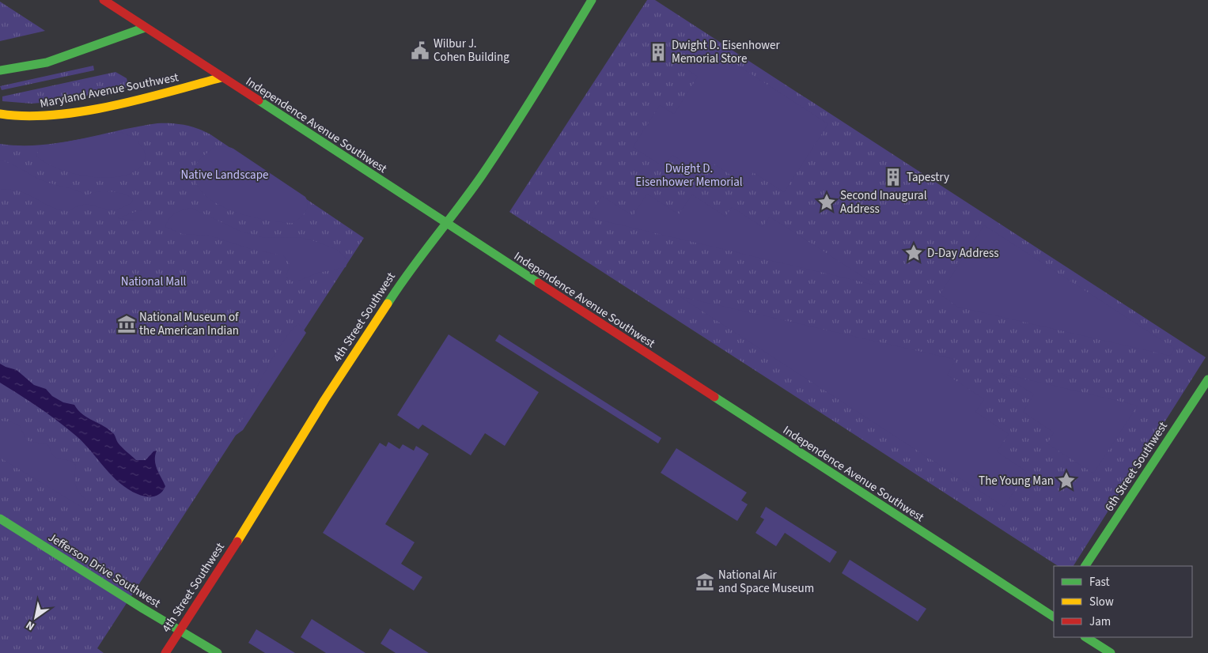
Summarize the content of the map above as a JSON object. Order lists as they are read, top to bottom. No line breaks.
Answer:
{"streets":{"main road":["Maryland Avenue Southwest","Independence Avenue Southwest","4th Street Southwest","6th Street Southwest","Jefferson Drive Southwest"]},"crossings":[["Maryland Avenue Southwest","Independence Avenue Southwest"],["Independence Avenue Southwest","4th Street Southwest"],["4th Street Southwest","Jefferson Drive Southwest"]],"parks":["Dwight D. Eisenhower Memorial","Native Landscape","National Mall"],"places":{"public building":["Wilbur J. Cohen Building"],"building":["Dwight D. Eisenhower Memorial Store","Tapestry"],"place":["Second Inaugural Address","D-Day Address","The Young Man"],"museum":["National Museum of the American Indian","National Air and Space Museum"]},"legend":["Fast","Slow","Jam"],"north":"bottom left"}
